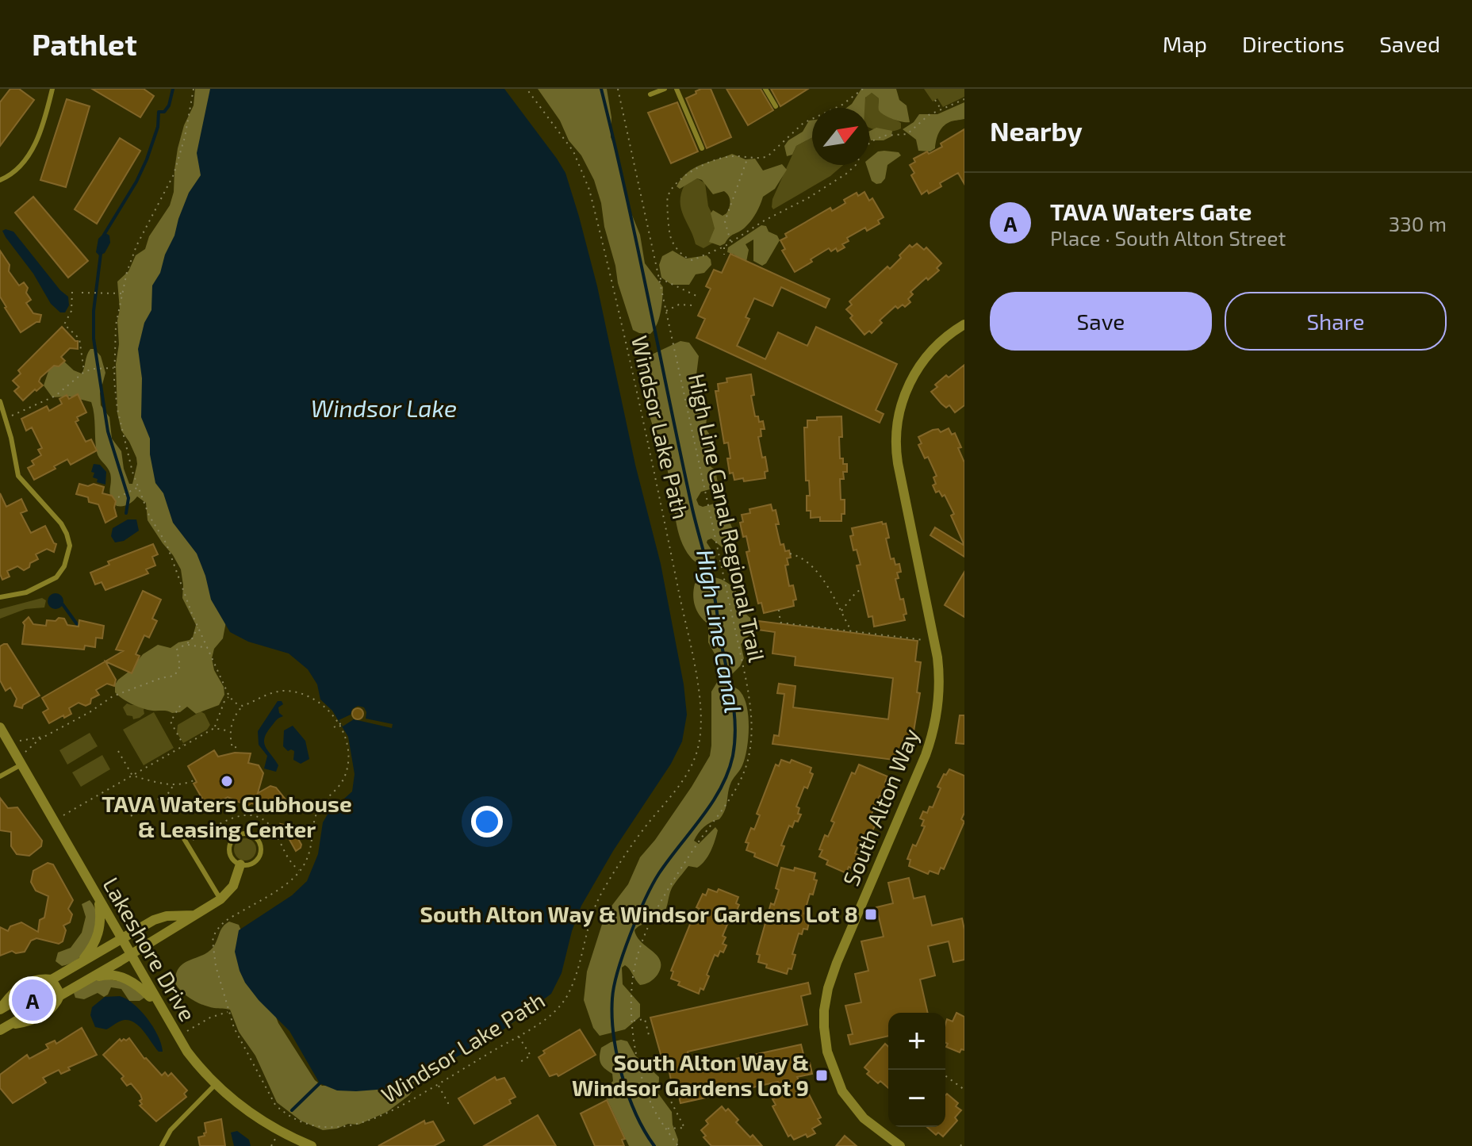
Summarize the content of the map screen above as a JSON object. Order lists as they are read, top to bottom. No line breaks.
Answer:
{"streets":{"street":["South Alton Way","Lakeshore Drive"],"path":["Windsor Lake Path","High Line Canal Regional Trail"]},"water":["Windsor Lake","High Line Canal"],"places":{"other":["TAVA Waters Clubhouse & Leasing Center"],"transit":["South Alton Way & Windsor Gardens Lot 8","South Alton Way & Windsor Gardens Lot 9"]},"north":"top right","page":{"header":"Pathlet","nav":["Map","Directions","Saved"],"heading":"Nearby","list":[{"mark":"A","name":"TAVA Waters Gate","note":"Place · South Alton Street","value":"330 m"}],"buttons":["Save","Share"],"pins":"A","map_buttons":["+","−"]}}
